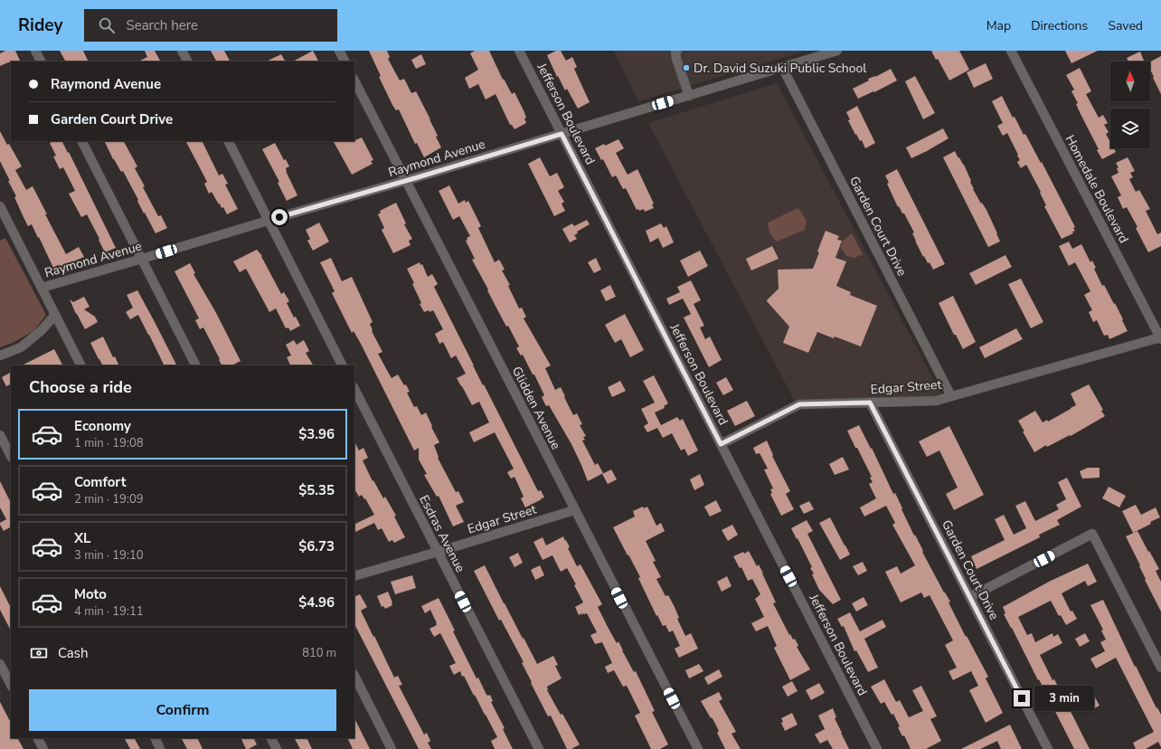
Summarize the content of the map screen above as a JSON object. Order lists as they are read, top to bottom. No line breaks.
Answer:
{"streets":{"street":["Jefferson Boulevard","Raymond Avenue","Homedale Boulevard","Garden Court Drive","Edgar Street","Glidden Avenue","Esdras Avenue"]},"crossings":[["Jefferson Boulevard","Raymond Avenue"],["Jefferson Boulevard","Edgar Street"],["Raymond Avenue","Garden Court Drive"],["Raymond Avenue","Glidden Avenue"],["Homedale Boulevard","Edgar Street"],["Garden Court Drive","Edgar Street"],["Edgar Street","Glidden Avenue"],["Edgar Street","Esdras Avenue"]],"places":["Dr. David Suzuki Public School"],"north":"top","page":{"header":"Ridey","search":"Search here","nav":["Map","Directions","Saved"],"banner":["Raymond Avenue","Garden Court Drive"],"heading":"Choose a ride","list":[{"name":"Economy","note":"1 min · 19:08","value":"$3.96"},{"name":"Comfort","note":"2 min · 19:09","value":"$5.35"},{"name":"XL","note":"3 min · 19:10","value":"$6.73"},{"name":"Moto","note":"4 min · 19:11","value":"$4.96"}],"pay":["Cash","810 m"],"buttons":"Confirm","bubble":"3 min"}}
